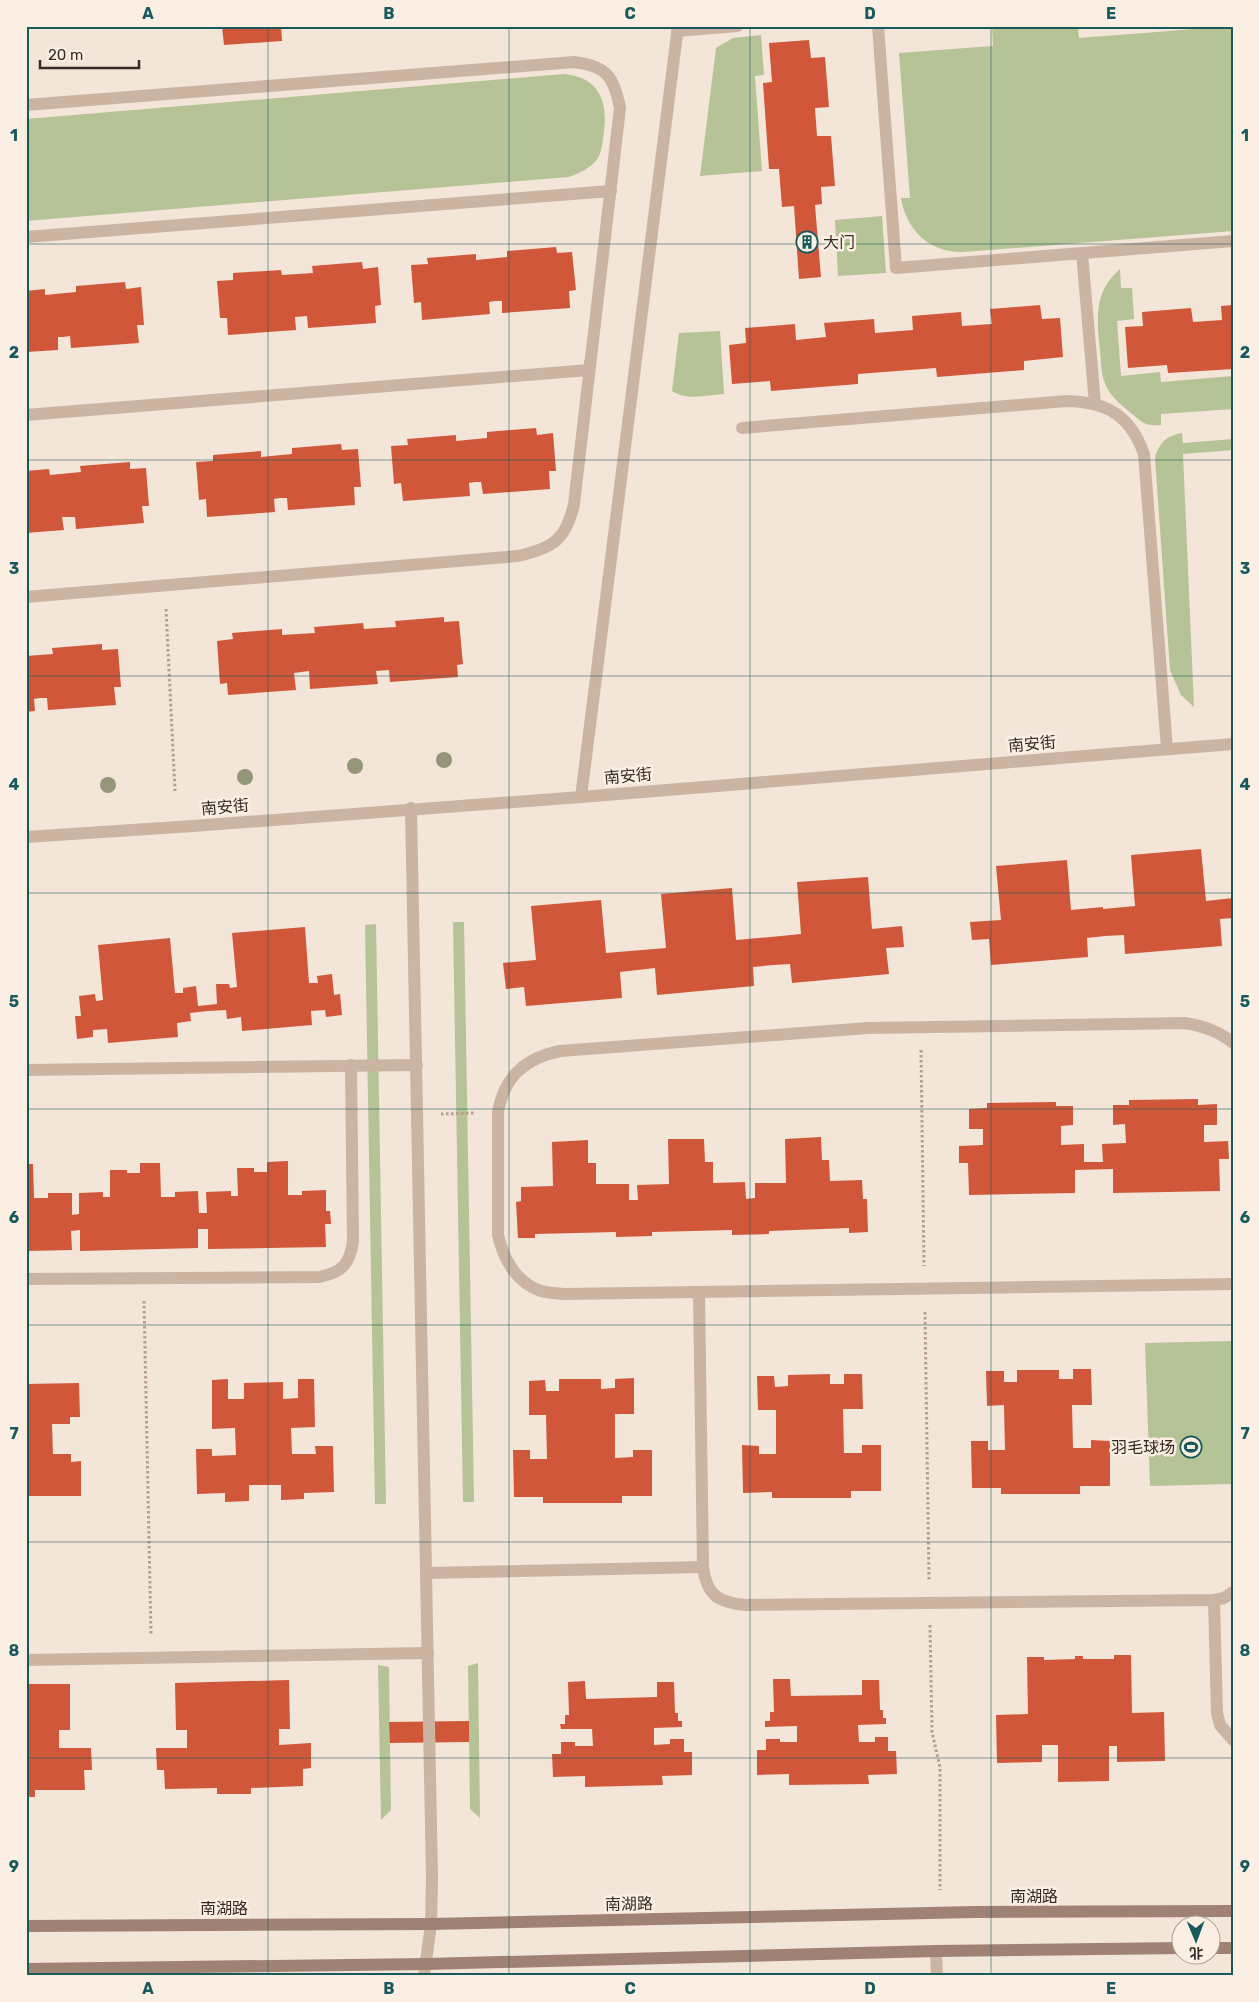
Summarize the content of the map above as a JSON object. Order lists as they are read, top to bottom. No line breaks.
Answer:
{"streets":{"main road":["南湖路"],"street":["南安街"]},"places":{"building":["大门"],"sports":["羽毛球场"]},"scale_bar":"20 m","north":"bottom","grid":{"columns":["A","B","C","D","E"],"rows":["1","2","3","4","5","6","7","8","9"]}}
